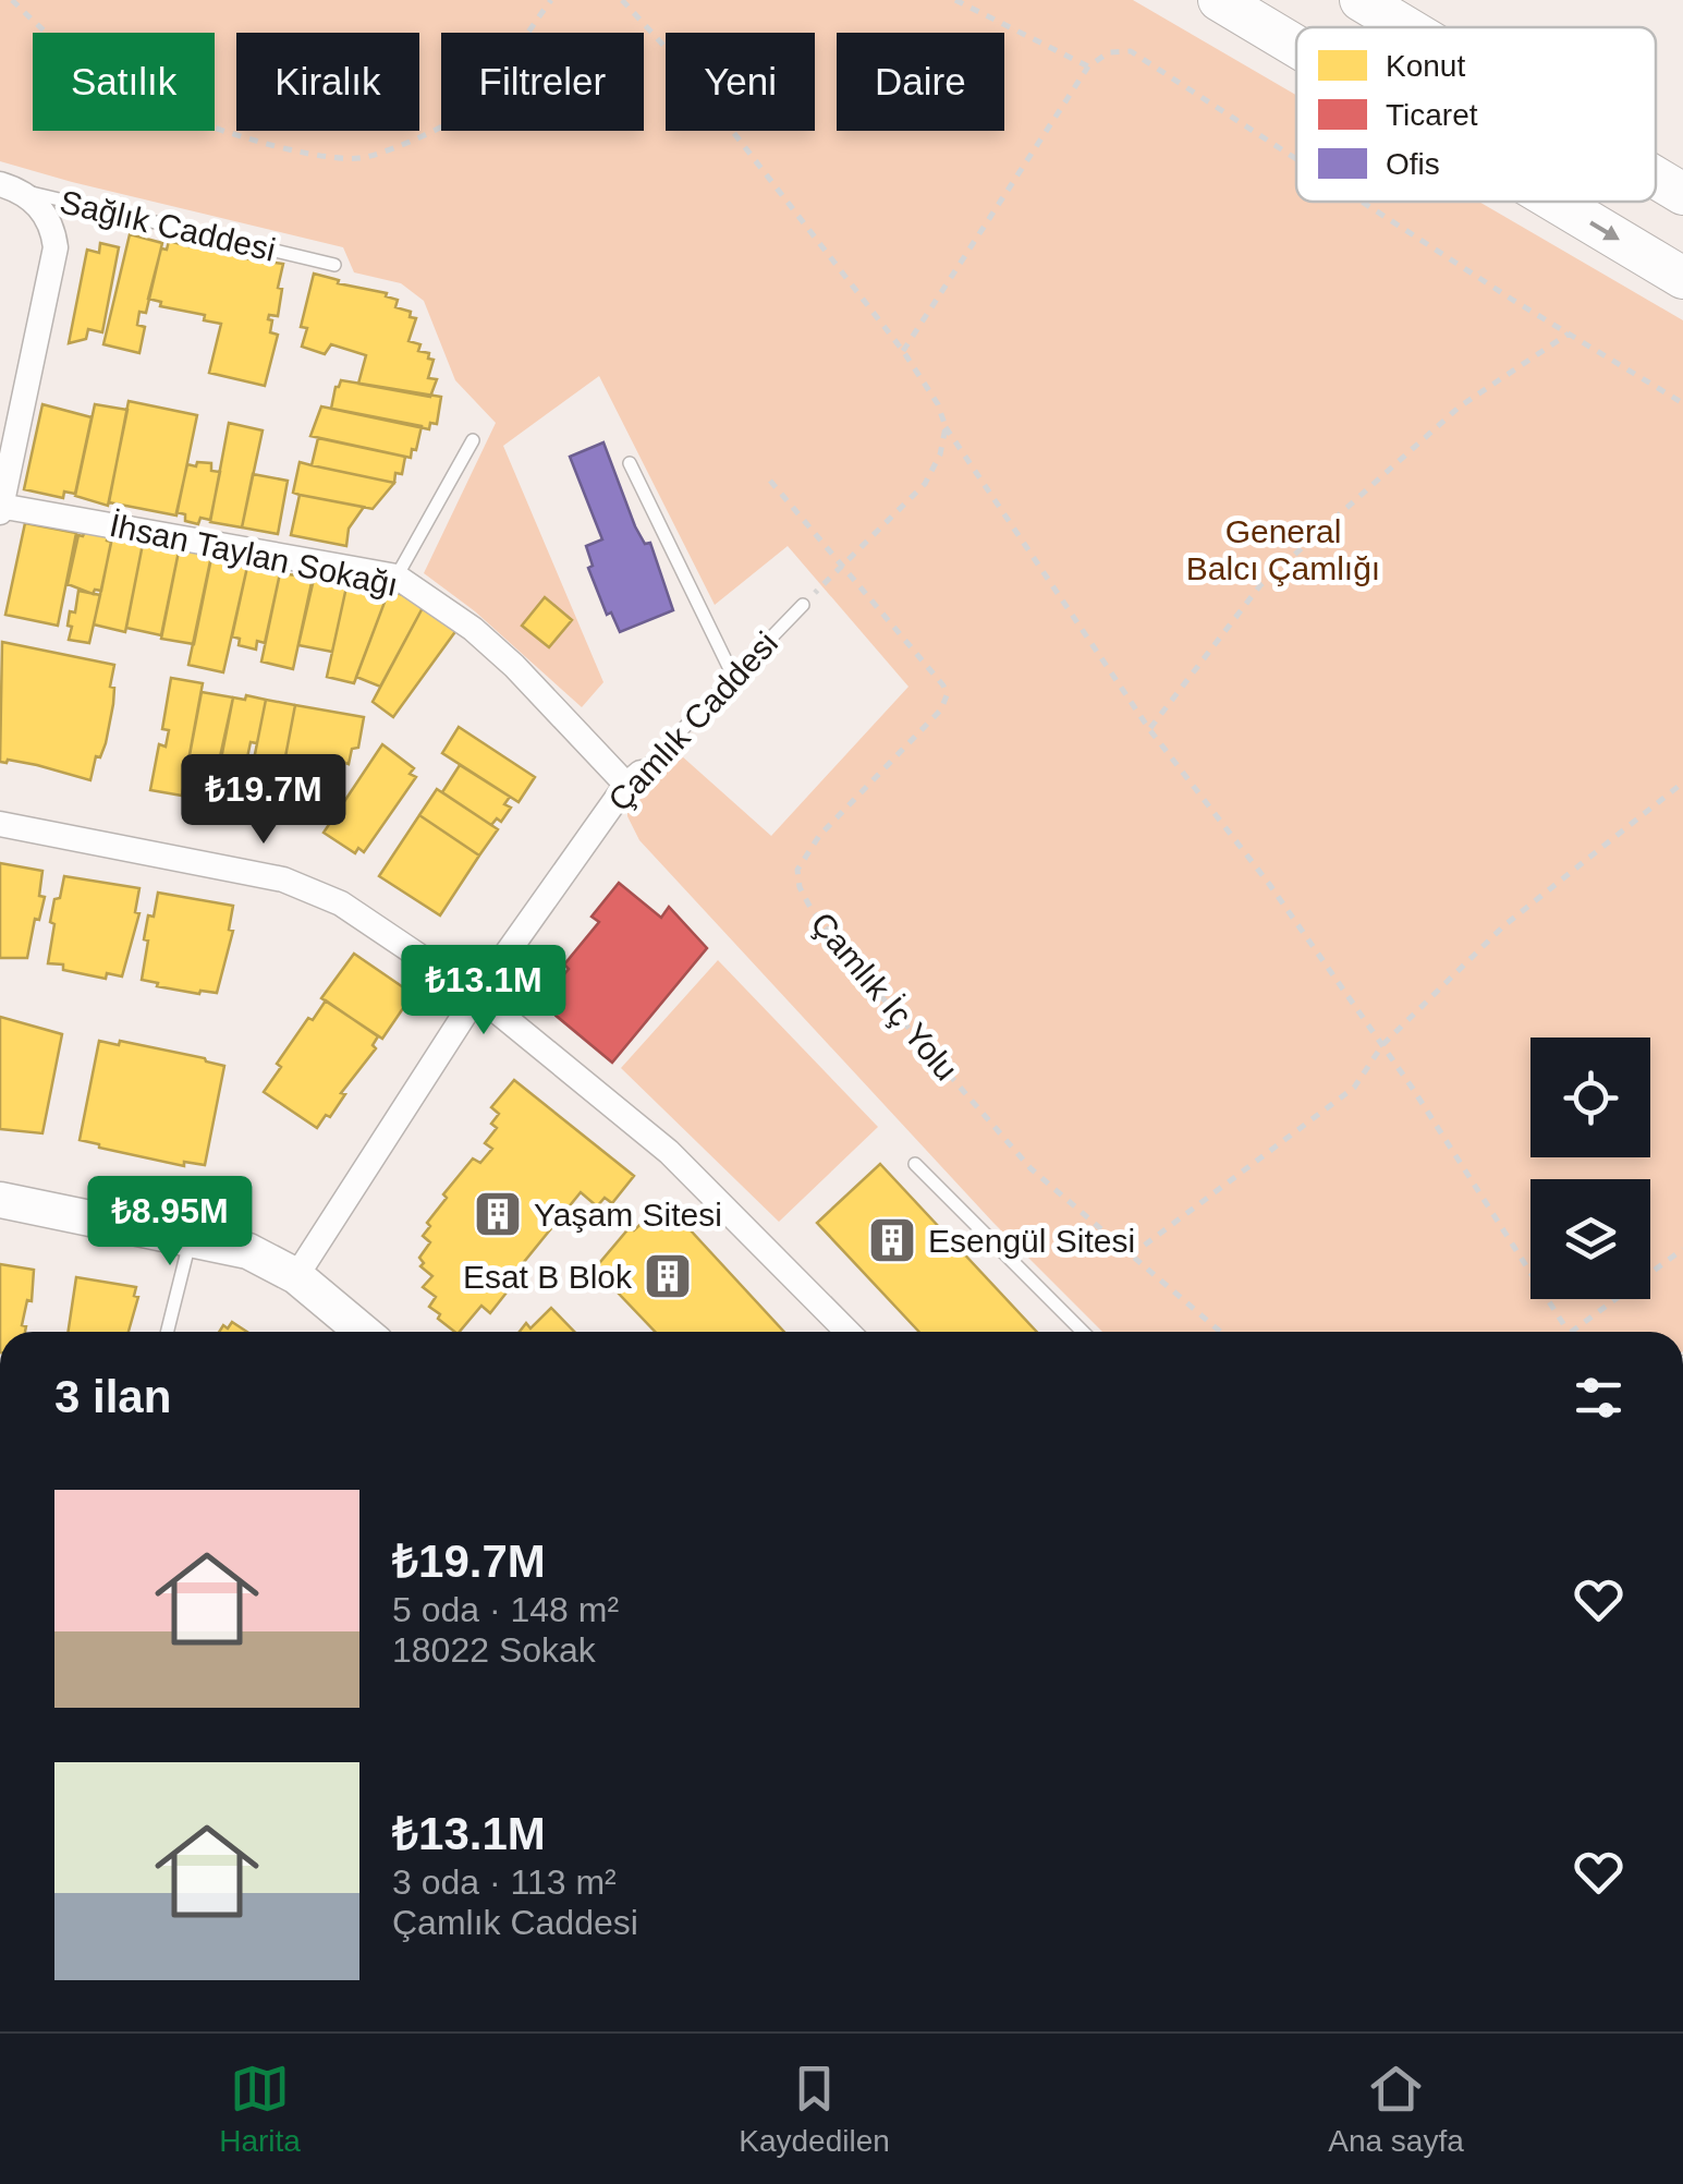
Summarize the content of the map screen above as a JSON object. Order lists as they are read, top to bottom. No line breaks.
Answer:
{"streets":{"street":["İhsan Taylan Sokağı","Çamlık Caddesi"],"lane":["Sağlık Caddesi"],"path":["Çamlık İç Yolu"]},"crossings":[["İhsan Taylan Sokağı","Çamlık Caddesi"]],"parks":["General Balcı Çamlığı"],"places":{"building":["Yaşam Sitesi","Esengül Sitesi","Esat B Blok"]},"legend":["Konut","Ticaret","Ofis"],"page":{"chip":["Satılık","Kiralık","Filtreler","Yeni","Daire"],"price":["₺19.7M","₺13.1M","₺8.95M"],"heading":"3 ilan","list":[{"name":"₺19.7M","note":"5 oda · 148 m² · 18022 Sokak"},{"name":"₺13.1M","note":"3 oda · 113 m² · Çamlık Caddesi"}],"tabs":["Harita","Kaydedilen","Ana sayfa"]}}
